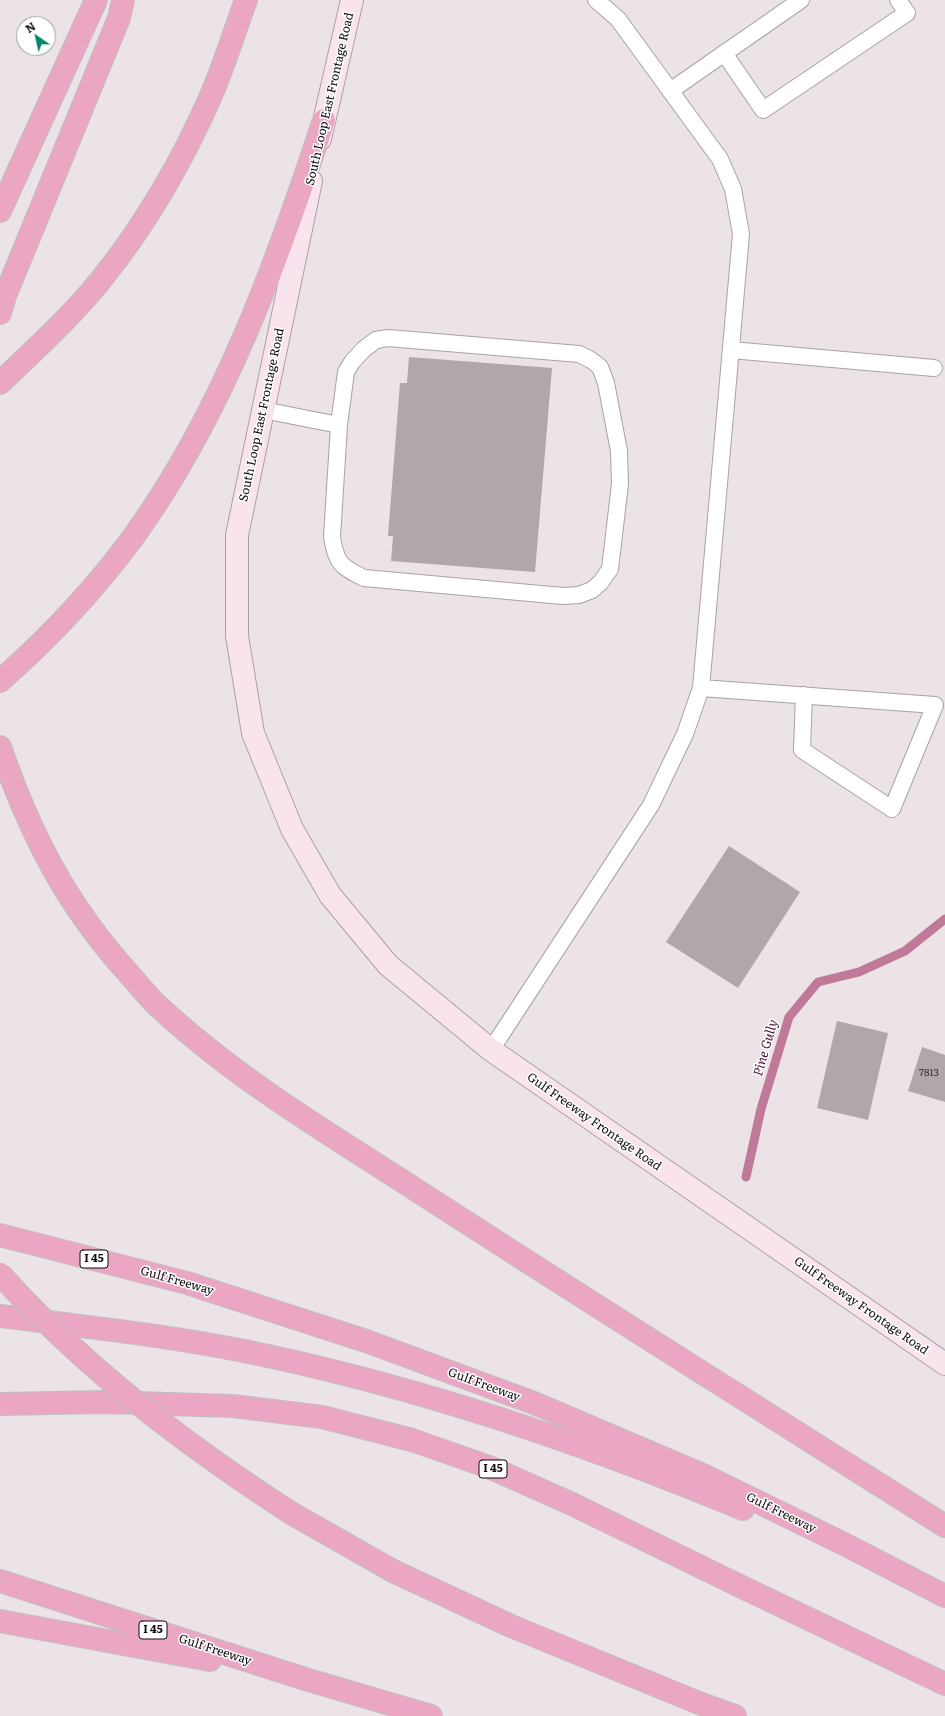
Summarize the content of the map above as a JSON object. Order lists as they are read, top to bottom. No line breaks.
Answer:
{"streets":{"highway":["I 45","Gulf Freeway"],"main road":["South Loop East Frontage Road","Gulf Freeway Frontage Road"]},"crossings":[["South Loop East Frontage Road","Gulf Freeway Frontage Road"]],"water":["Pine Gully"],"house_numbers":["7813"],"north":"top left"}
